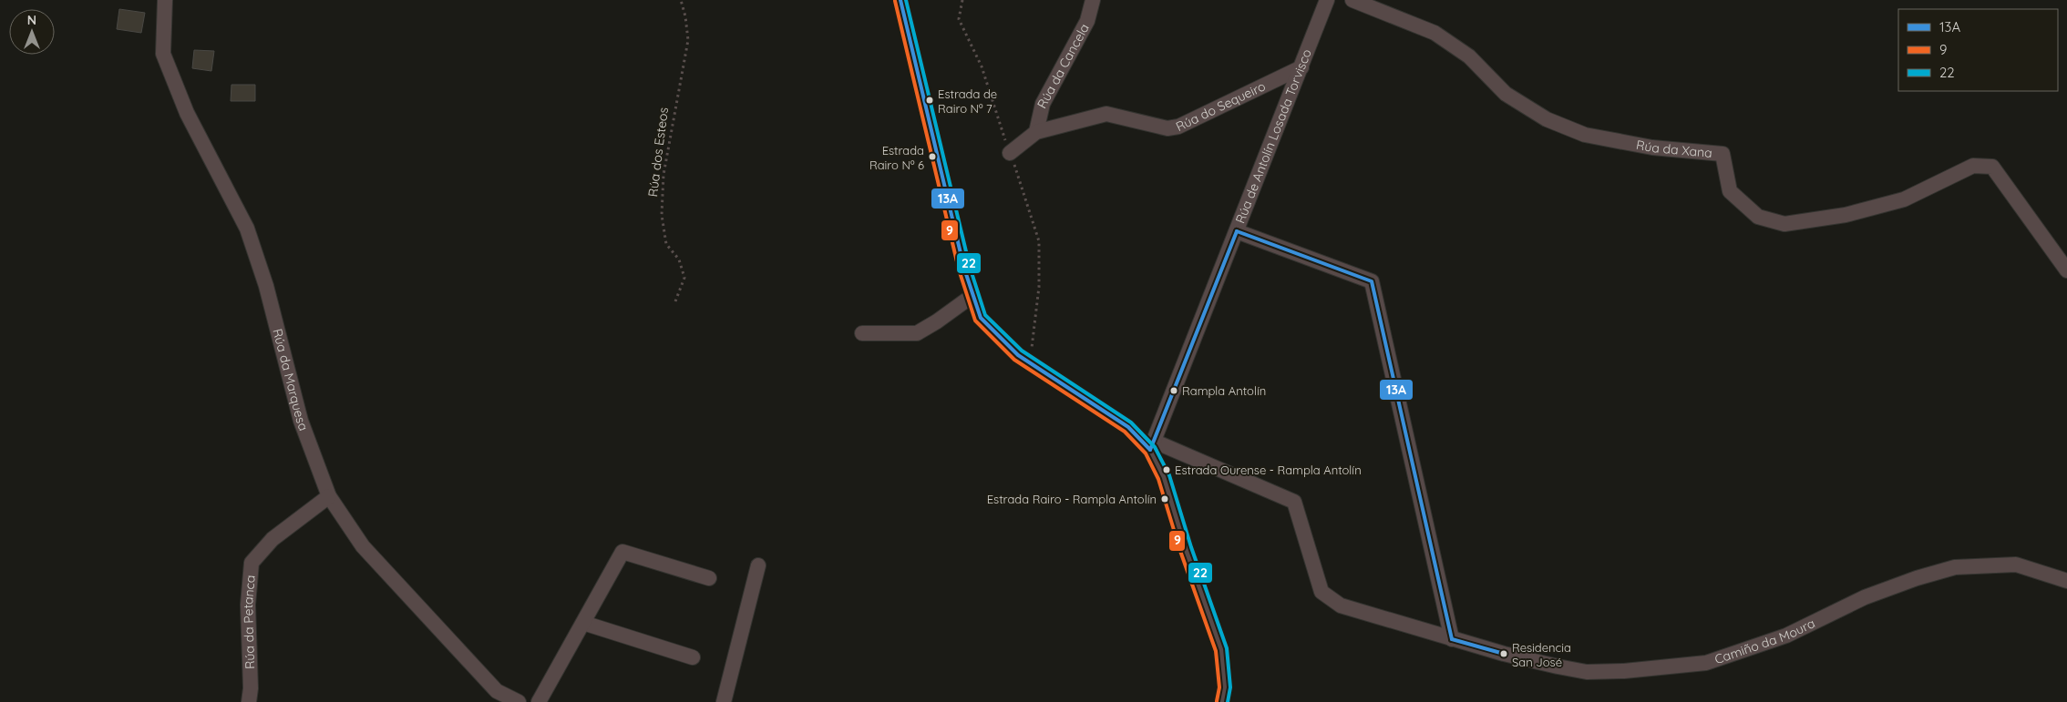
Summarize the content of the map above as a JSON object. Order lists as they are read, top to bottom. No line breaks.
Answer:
{"streets":{"street":["Rúa da Cancela","Rúa do Sequeiro","Rúa de Antolín Losada Torvisco","Rúa da Xana","Rúa da Marquesa","Rúa da Petanca","Camiño da Moura"],"path":["Rúa dos Esteos"]},"crossings":[["Rúa da Cancela","Rúa do Sequeiro"],["Rúa do Sequeiro","Rúa de Antolín Losada Torvisco"],["Rúa de Antolín Losada Torvisco","Camiño da Moura"],["Rúa da Marquesa","Rúa da Petanca"]],"places":["Estrada de Rairo Nº 7","Estrada Rairo Nº 6","Rampla Antolín","Estrada Ourense - Rampla Antolín","Estrada Rairo - Rampla Antolín","Residencia San José"],"lines":["transit line 13A","transit line 22","transit line 9"],"legend":["13A","9","22"],"north":"top"}
